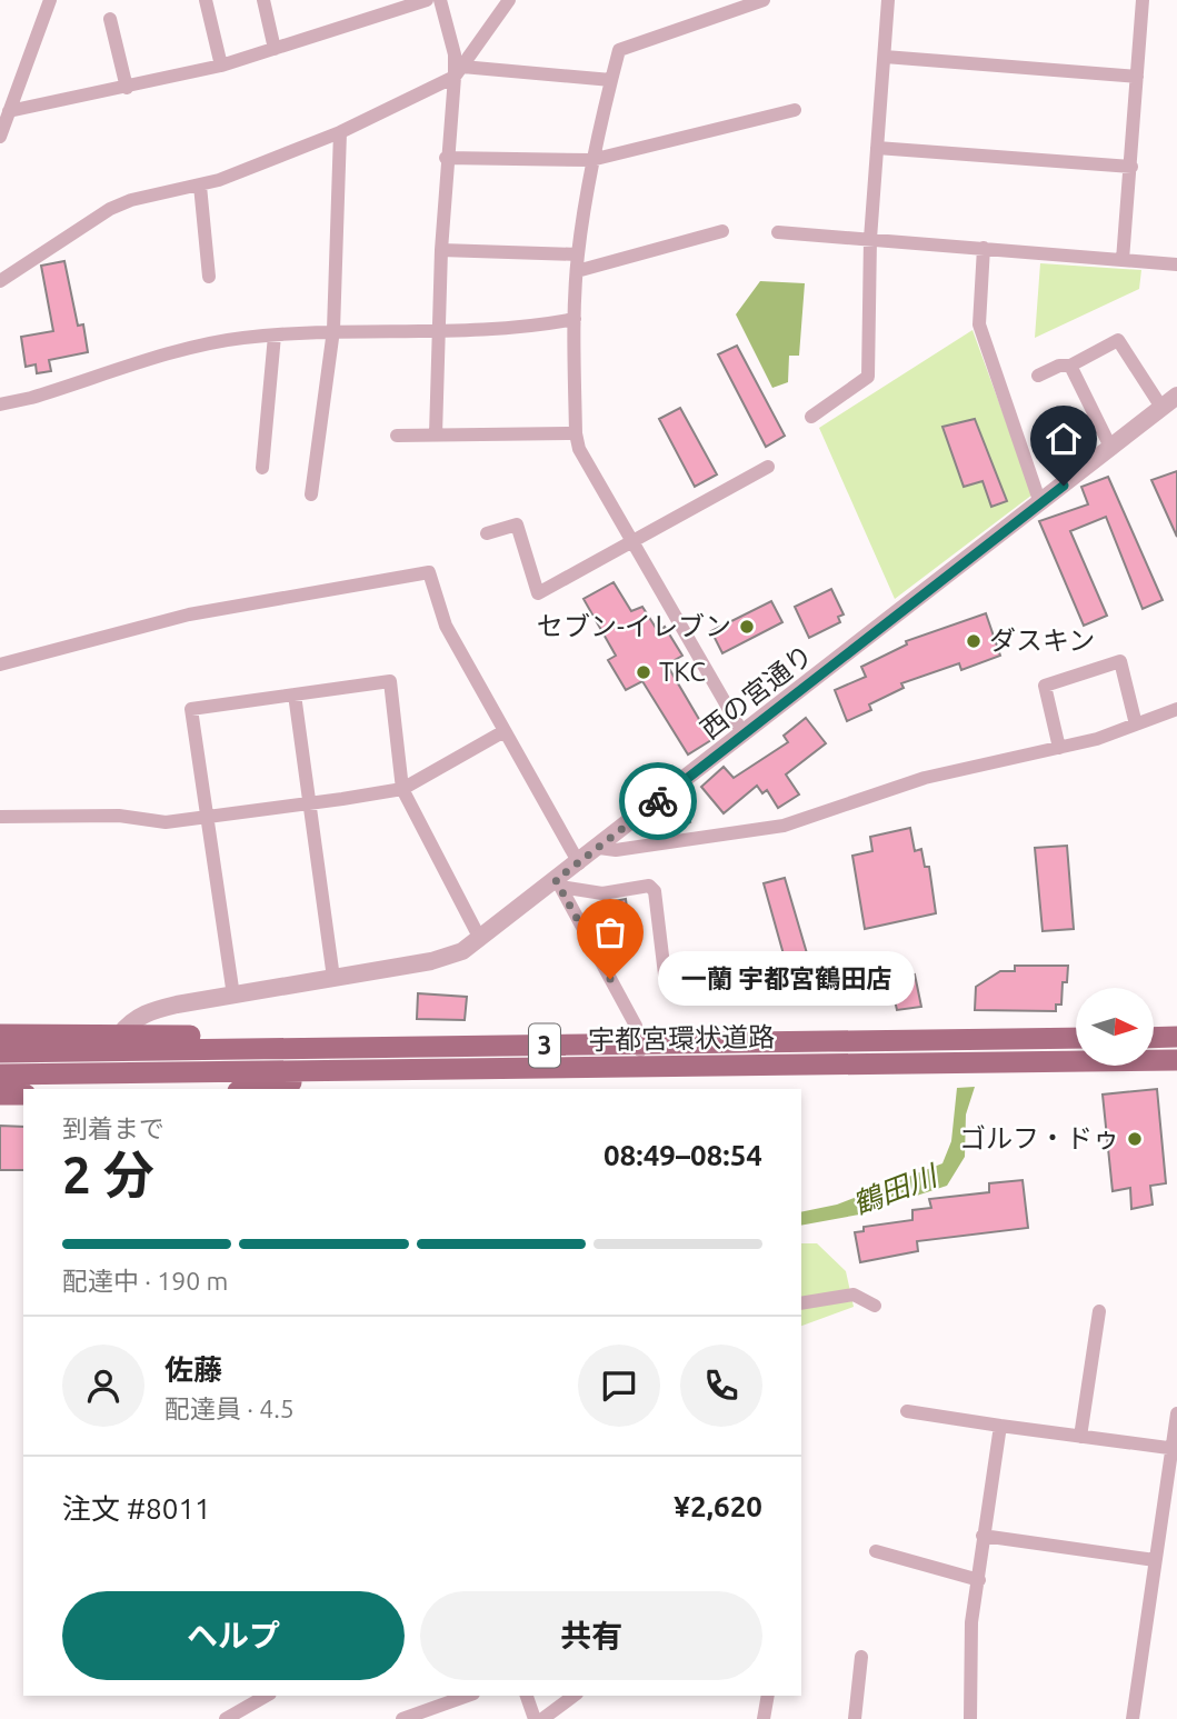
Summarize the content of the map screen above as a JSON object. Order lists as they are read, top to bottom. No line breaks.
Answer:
{"streets":{"main road":["宇都宮環状道路","3"],"street":["西の宮通り"]},"crossings":[["西の宮通り","3"],["宇都宮環状道路","3"]],"water":["鶴田川"],"places":["セブン-イレブン","ダスキン","TKC","一蘭 宇都宮鶴田店","ゴルフ・ドゥ"],"north":"right","page":{"bubble":"一蘭 宇都宮鶴田店","heading":["2 分","到着まで","08:49–08:54"],"panel":["佐藤","配達員 · 4.5","注文 #8011","¥2,620"],"bar":"配達中 · 190 m","buttons":["ヘルプ","共有"]}}
